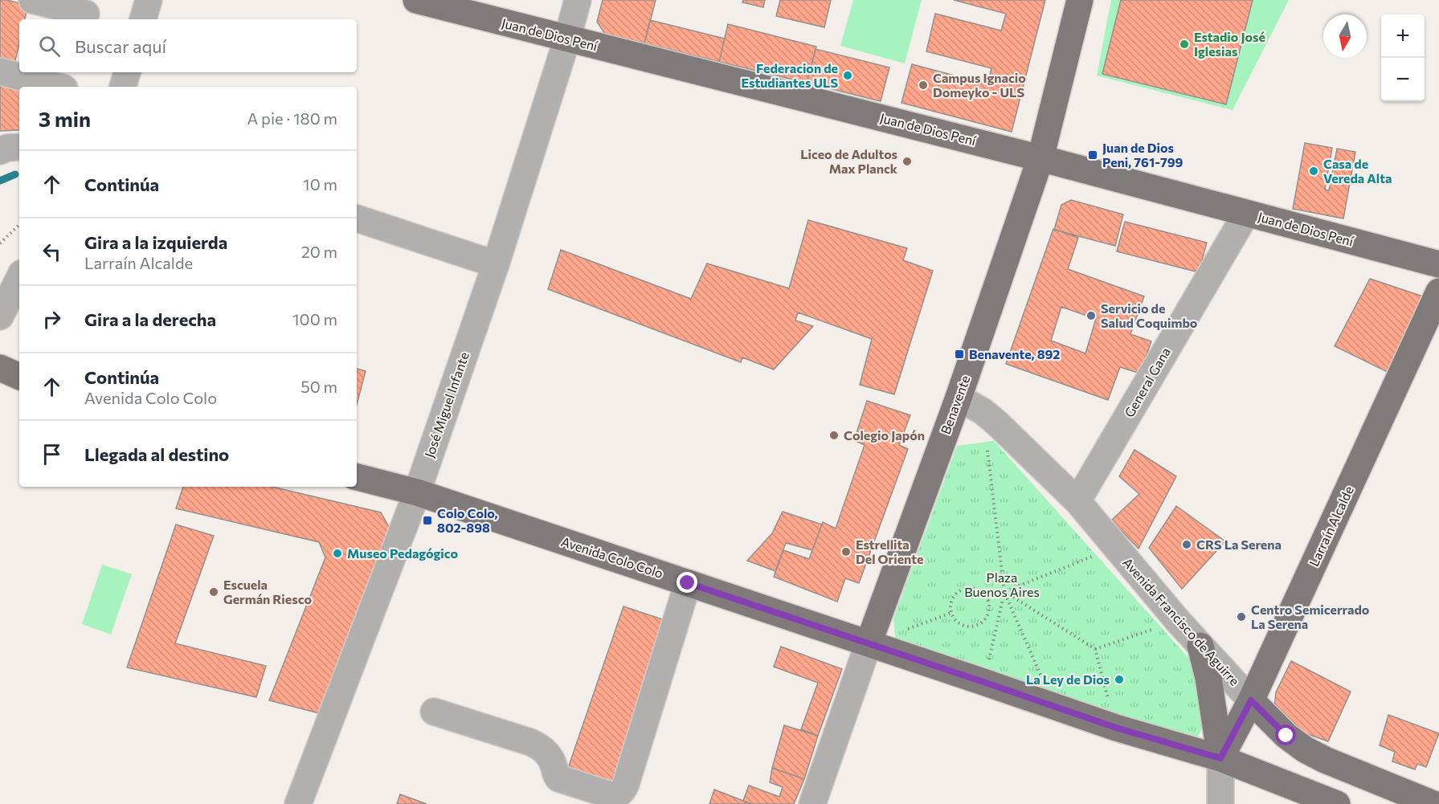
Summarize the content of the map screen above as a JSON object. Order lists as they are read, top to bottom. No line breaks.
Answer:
{"streets":{"main road":["Juan de Dios Pení","Benavente","Larraín Alcalde","Avenida Colo Colo","Avenida Francisco de Aguirre"],"street":["General Gana","José Miguel Infante"]},"crossings":[["Juan de Dios Pení","General Gana"],["Juan de Dios Pení","José Miguel Infante"],["Juan de Dios Pení","Benavente"],["General Gana","Avenida Francisco de Aguirre"],["José Miguel Infante","Avenida Colo Colo"],["Benavente","Avenida Colo Colo"],["Benavente","Avenida Francisco de Aguirre"],["Larraín Alcalde","Avenida Francisco de Aguirre"]],"parks":["Plaza Buenos Aires"],"places":{"other":["Estadio José Iglesias","Federacion de Estudiantes ULS","Campus Ignacio Domeyko - ULS","Liceo de Adultos Max Planck","Casa de Vereda Alta","Servicio de Salud Coquimbo","Colegio Japón","CRS La Serena","Estrellita Del Oriente","Museo Pedagógico","Escuela Germán Riesco","Centro Semicerrado La Serena","La Ley de Dios"],"transit":["Juan de Dios Peni, 761-799","Benavente, 892","Colo Colo, 802-898"]},"north":"bottom","page":{"map_buttons":["+","−"],"search":"Buscar aquí","heading":["3 min","A pie · 180 m"],"list":[["Continúa","10 m"],["Gira a la izquierda","Larraín Alcalde","20 m"],["Gira a la derecha","100 m"],["Continúa","Avenida Colo Colo","50 m"],"Llegada al destino"]}}
